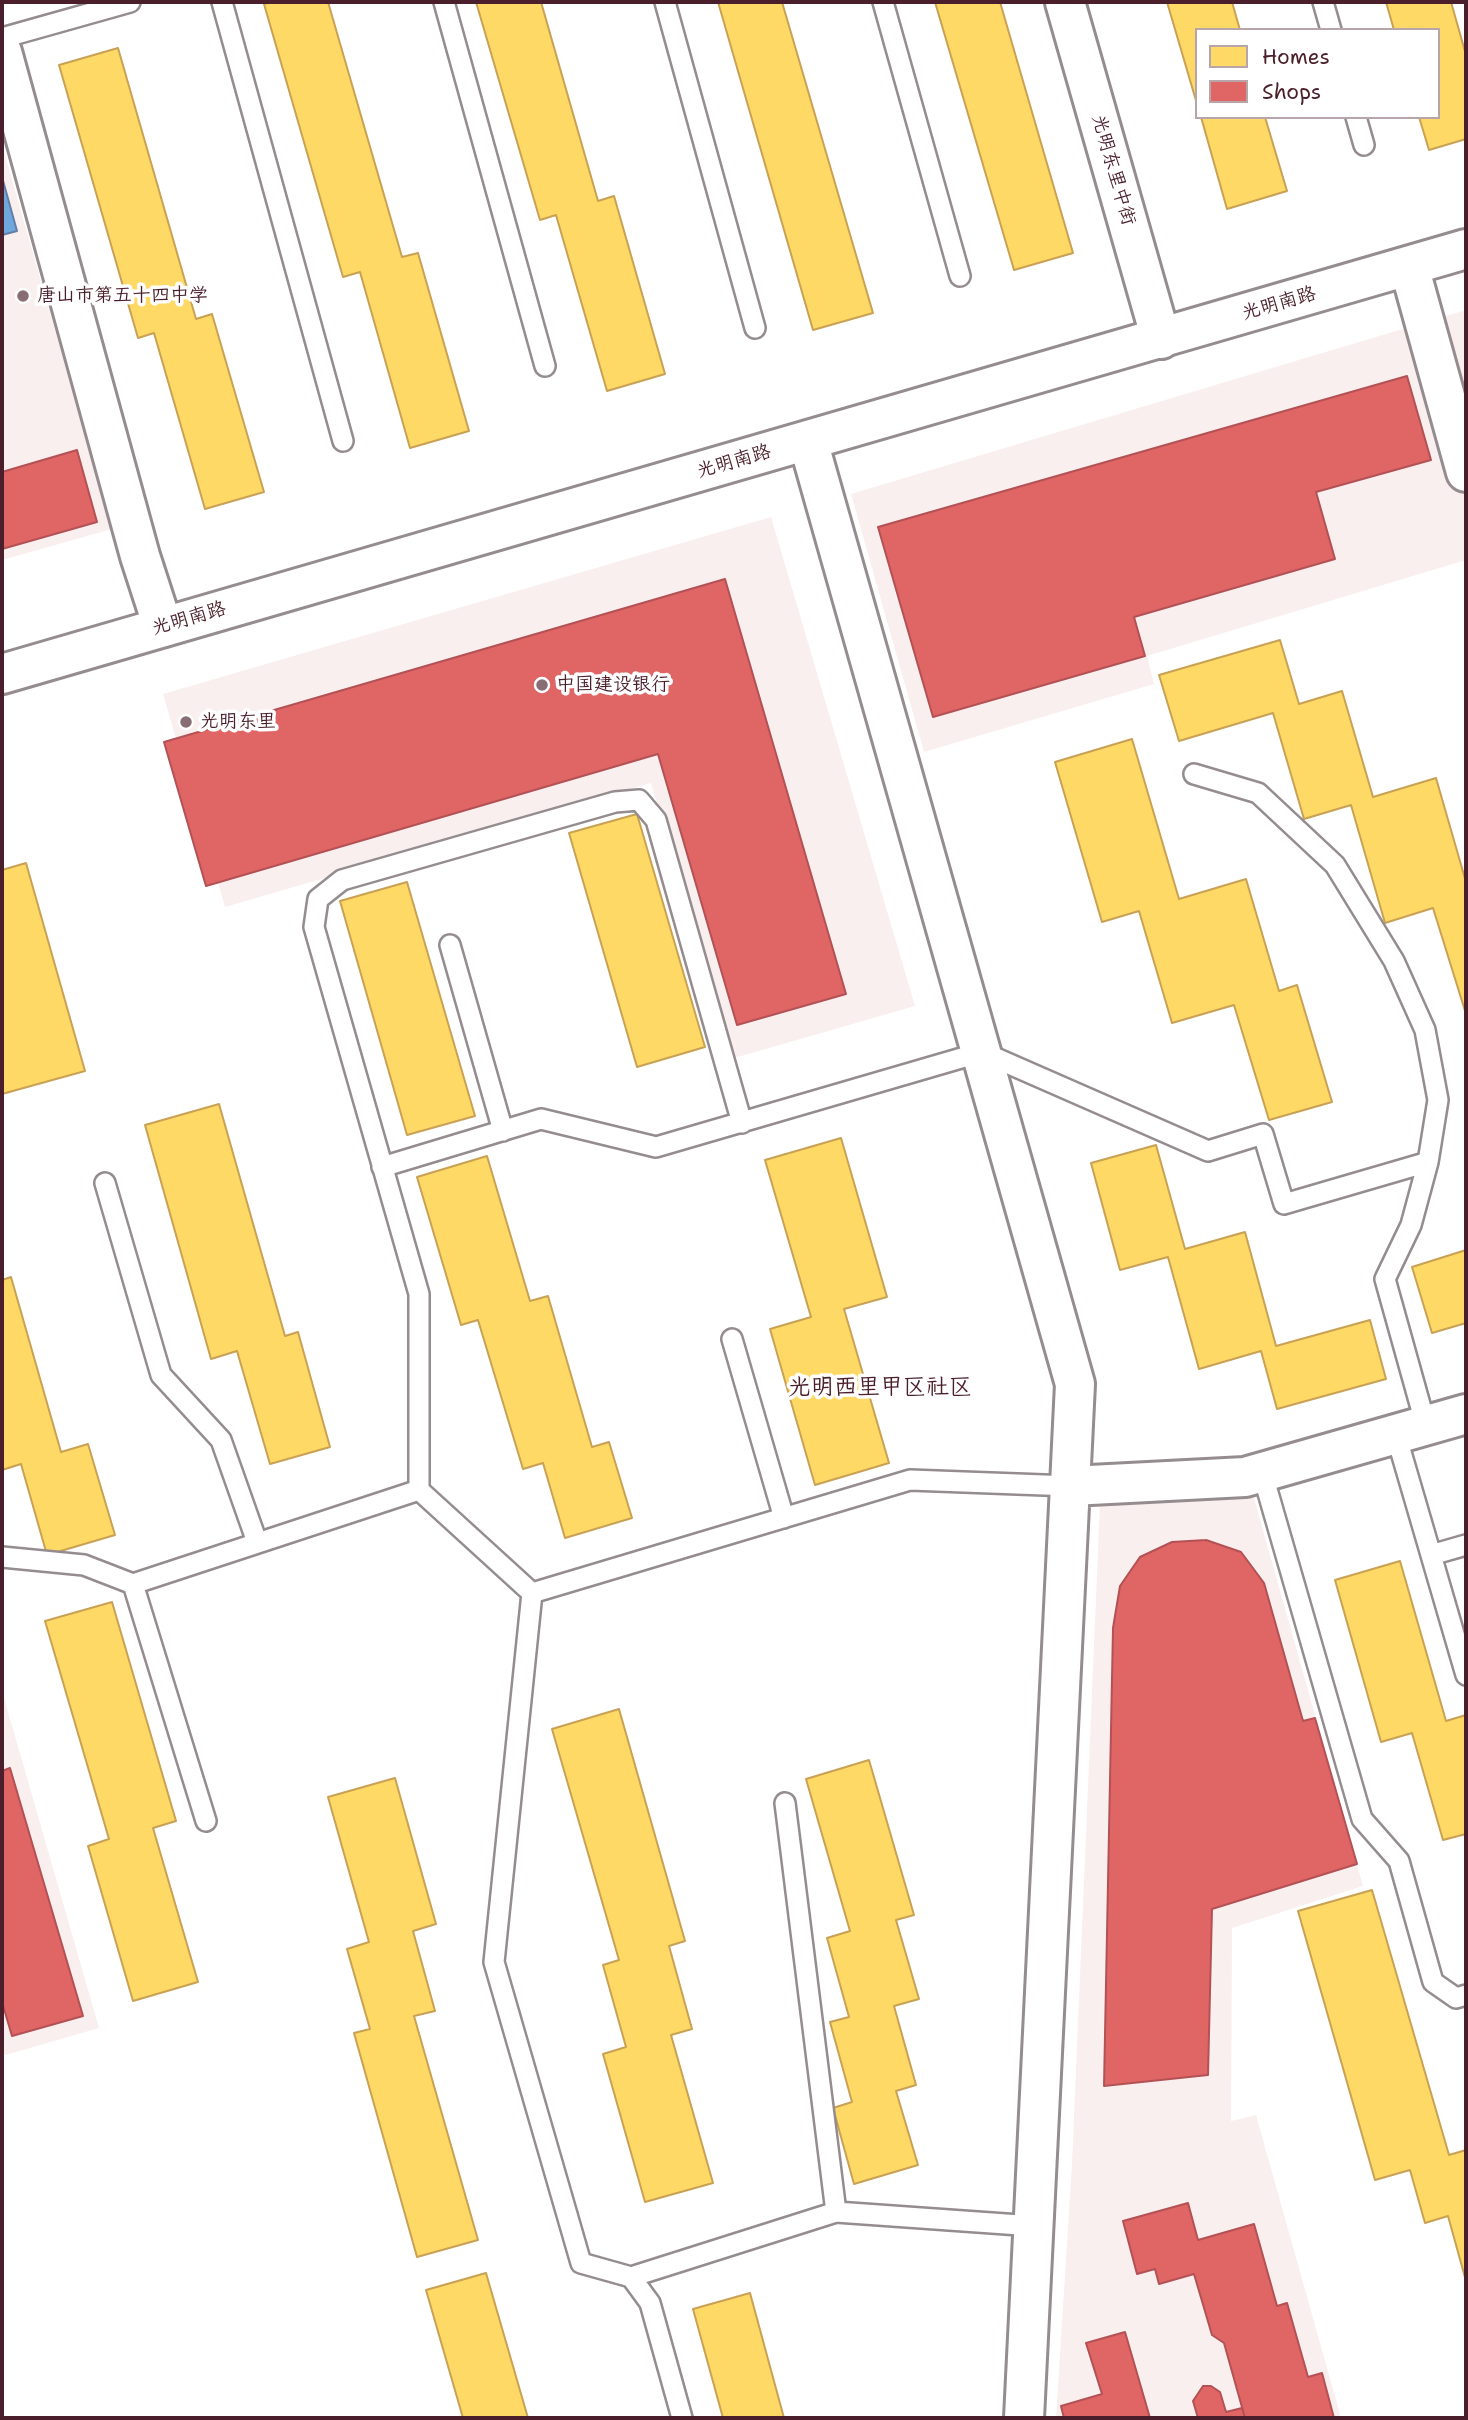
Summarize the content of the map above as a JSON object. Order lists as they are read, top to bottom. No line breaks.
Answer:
{"streets":{"street":["光明东里中街","光明南路"]},"crossings":[["光明东里中街","光明南路"]],"districts":["光明西里甲区社区"],"places":["唐山市第五十四中学","中国建设银行","光明东里"],"legend":["Homes","Shops"]}
